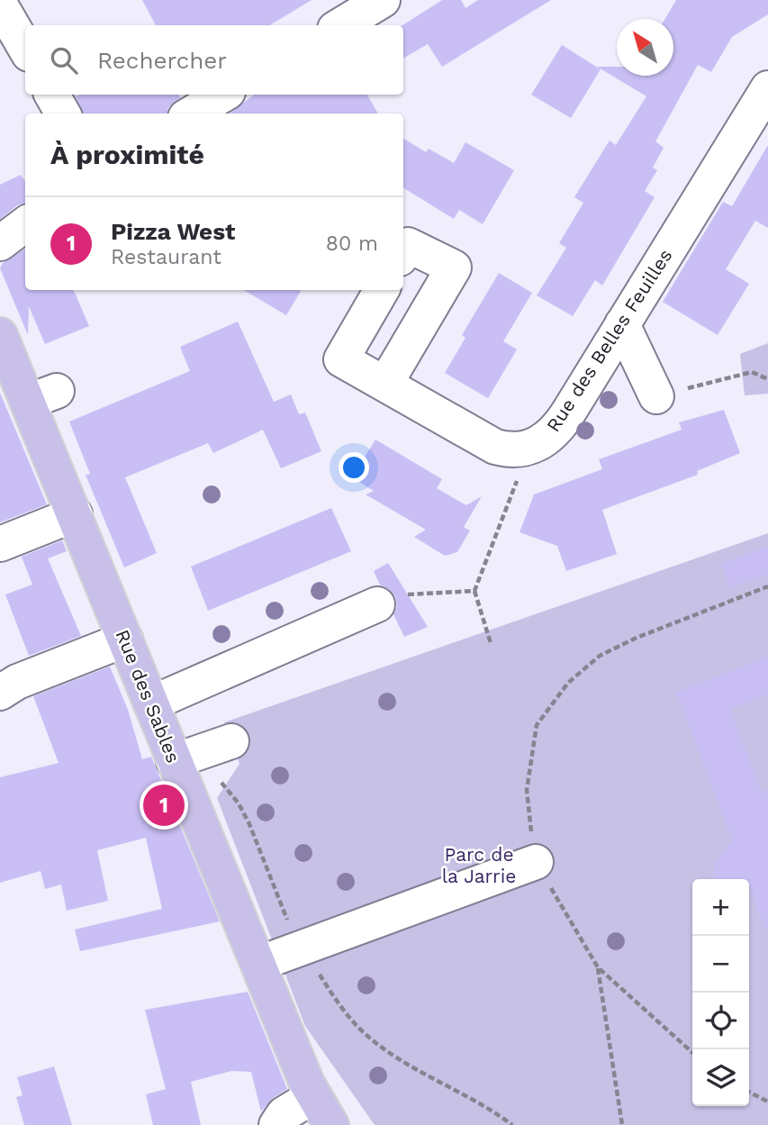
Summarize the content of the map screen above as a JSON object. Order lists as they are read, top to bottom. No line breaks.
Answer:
{"streets":{"main road":["Rue des Sables"],"street":["Rue des Belles Feuilles"]},"parks":["Parc de la Jarrie"],"north":"top left","page":{"search":"Rechercher","heading":"À proximité","list":[{"mark":"1","name":"Pizza West","note":"Restaurant","value":"80 m"}],"pins":"1","map_buttons":["+","−"]}}
